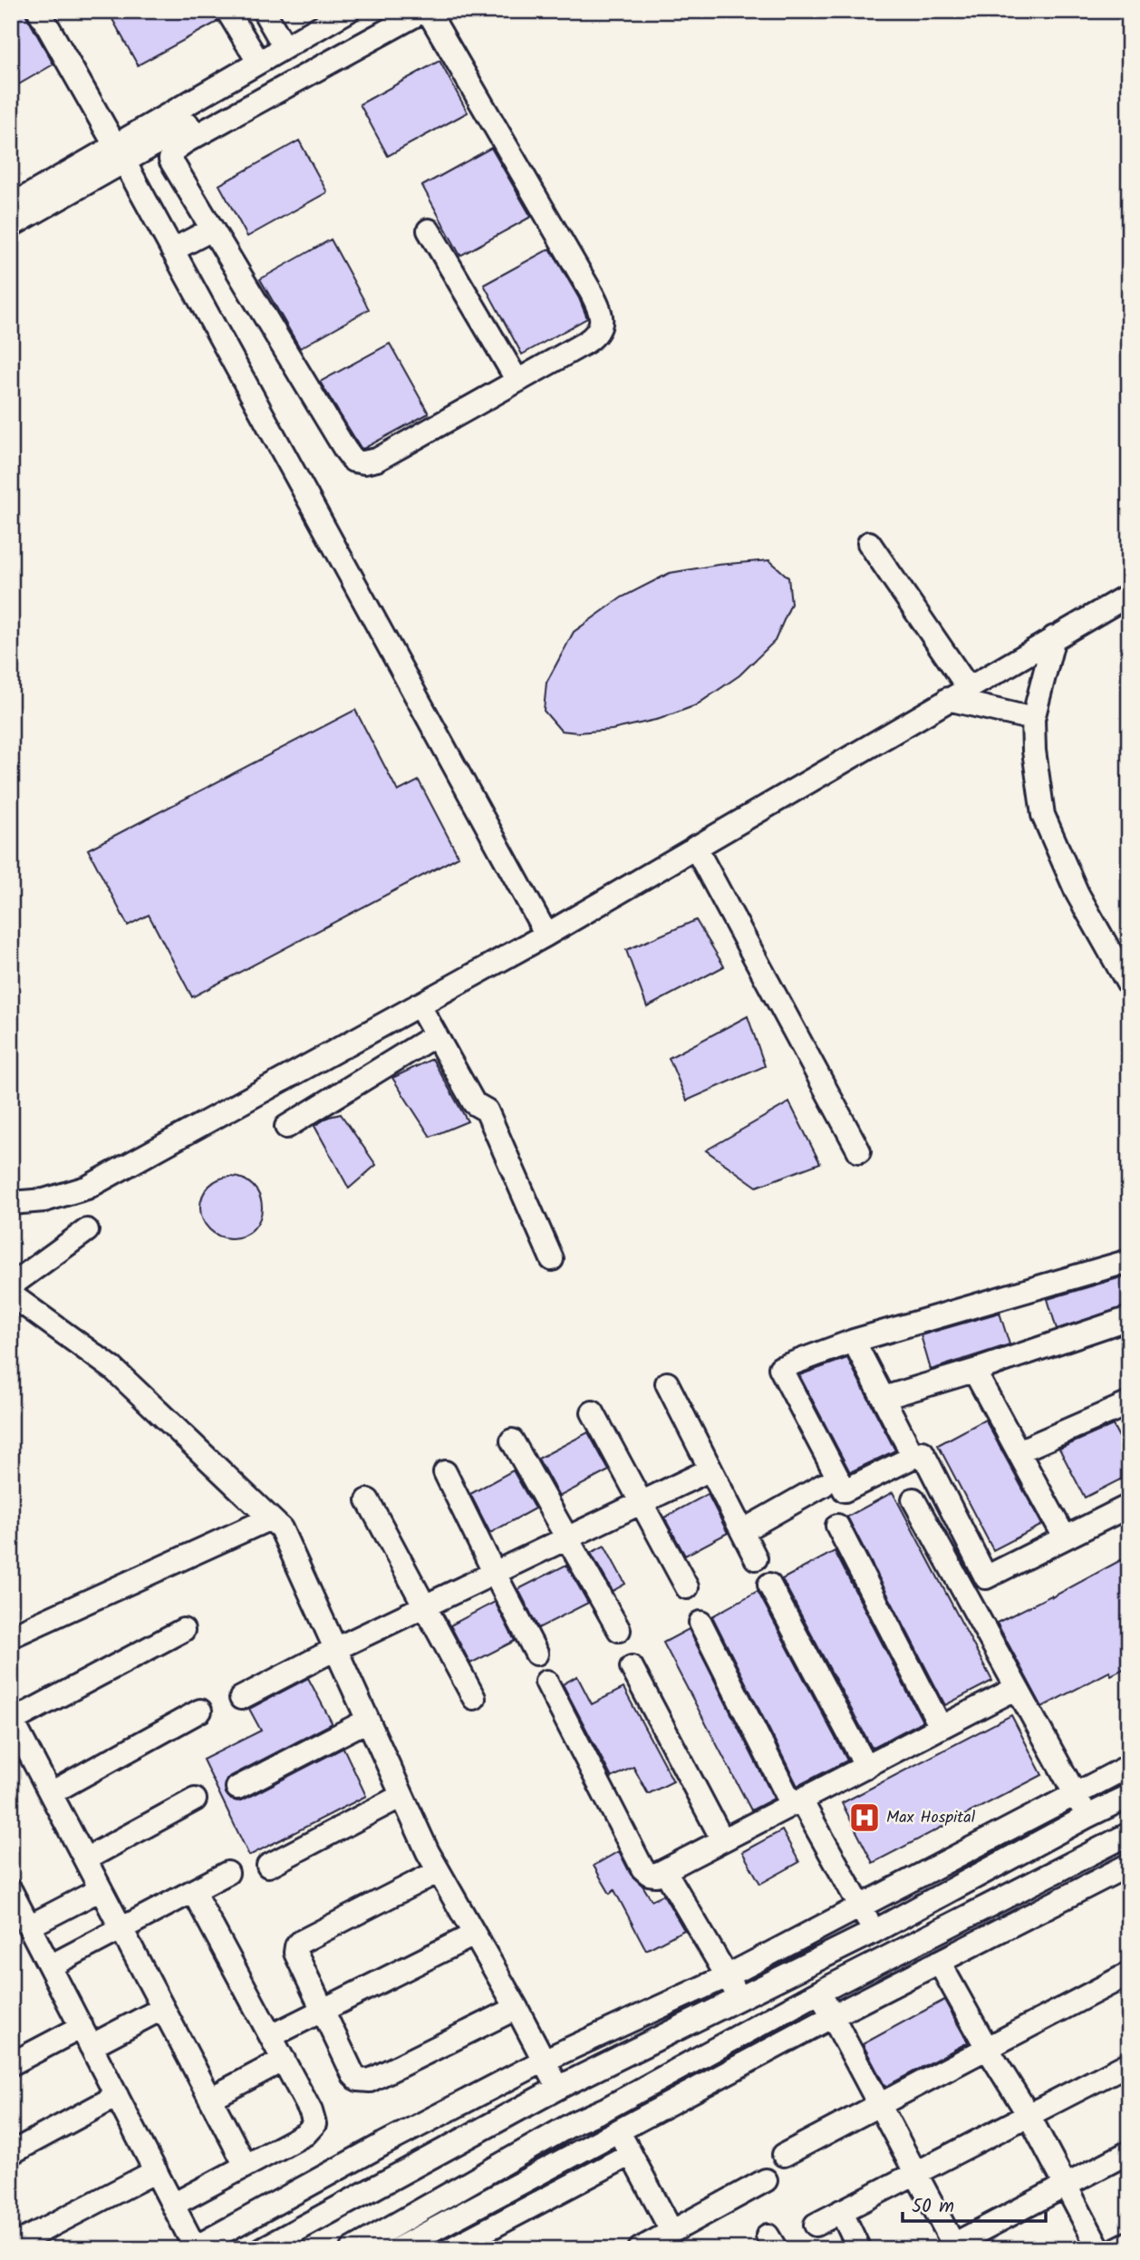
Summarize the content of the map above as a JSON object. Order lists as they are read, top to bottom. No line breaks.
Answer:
{"places":{"hospital":["Max Hospital"]},"scale_bar":"50 m"}
